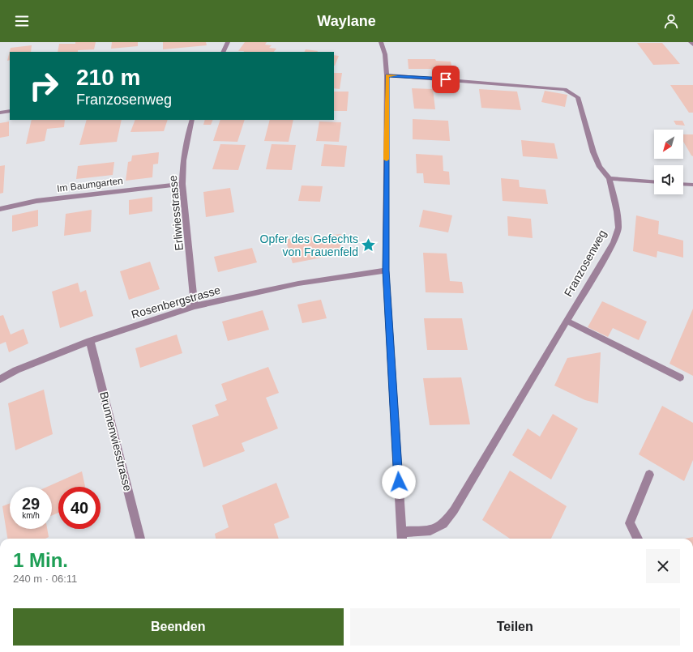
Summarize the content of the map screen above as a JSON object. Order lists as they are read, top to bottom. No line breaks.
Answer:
{"streets":{"street":["Im Baumgarten","Erliwiesstrasse","Franzosenweg","Rosenbergstrasse","Brunnenwiesstrasse"]},"crossings":[["Im Baumgarten","Erliwiesstrasse"],["Erliwiesstrasse","Rosenbergstrasse"],["Rosenbergstrasse","Brunnenwiesstrasse"]],"places":{"place":["Opfer des Gefechts von Frauenfeld"]},"north":"bottom left","page":{"header":"Waylane","turn":["210 m","Franzosenweg"],"speed":"29 km/h","limit":"40","heading":["1 Min.","240 m · 06:11"],"buttons":["Beenden","Teilen"]}}
